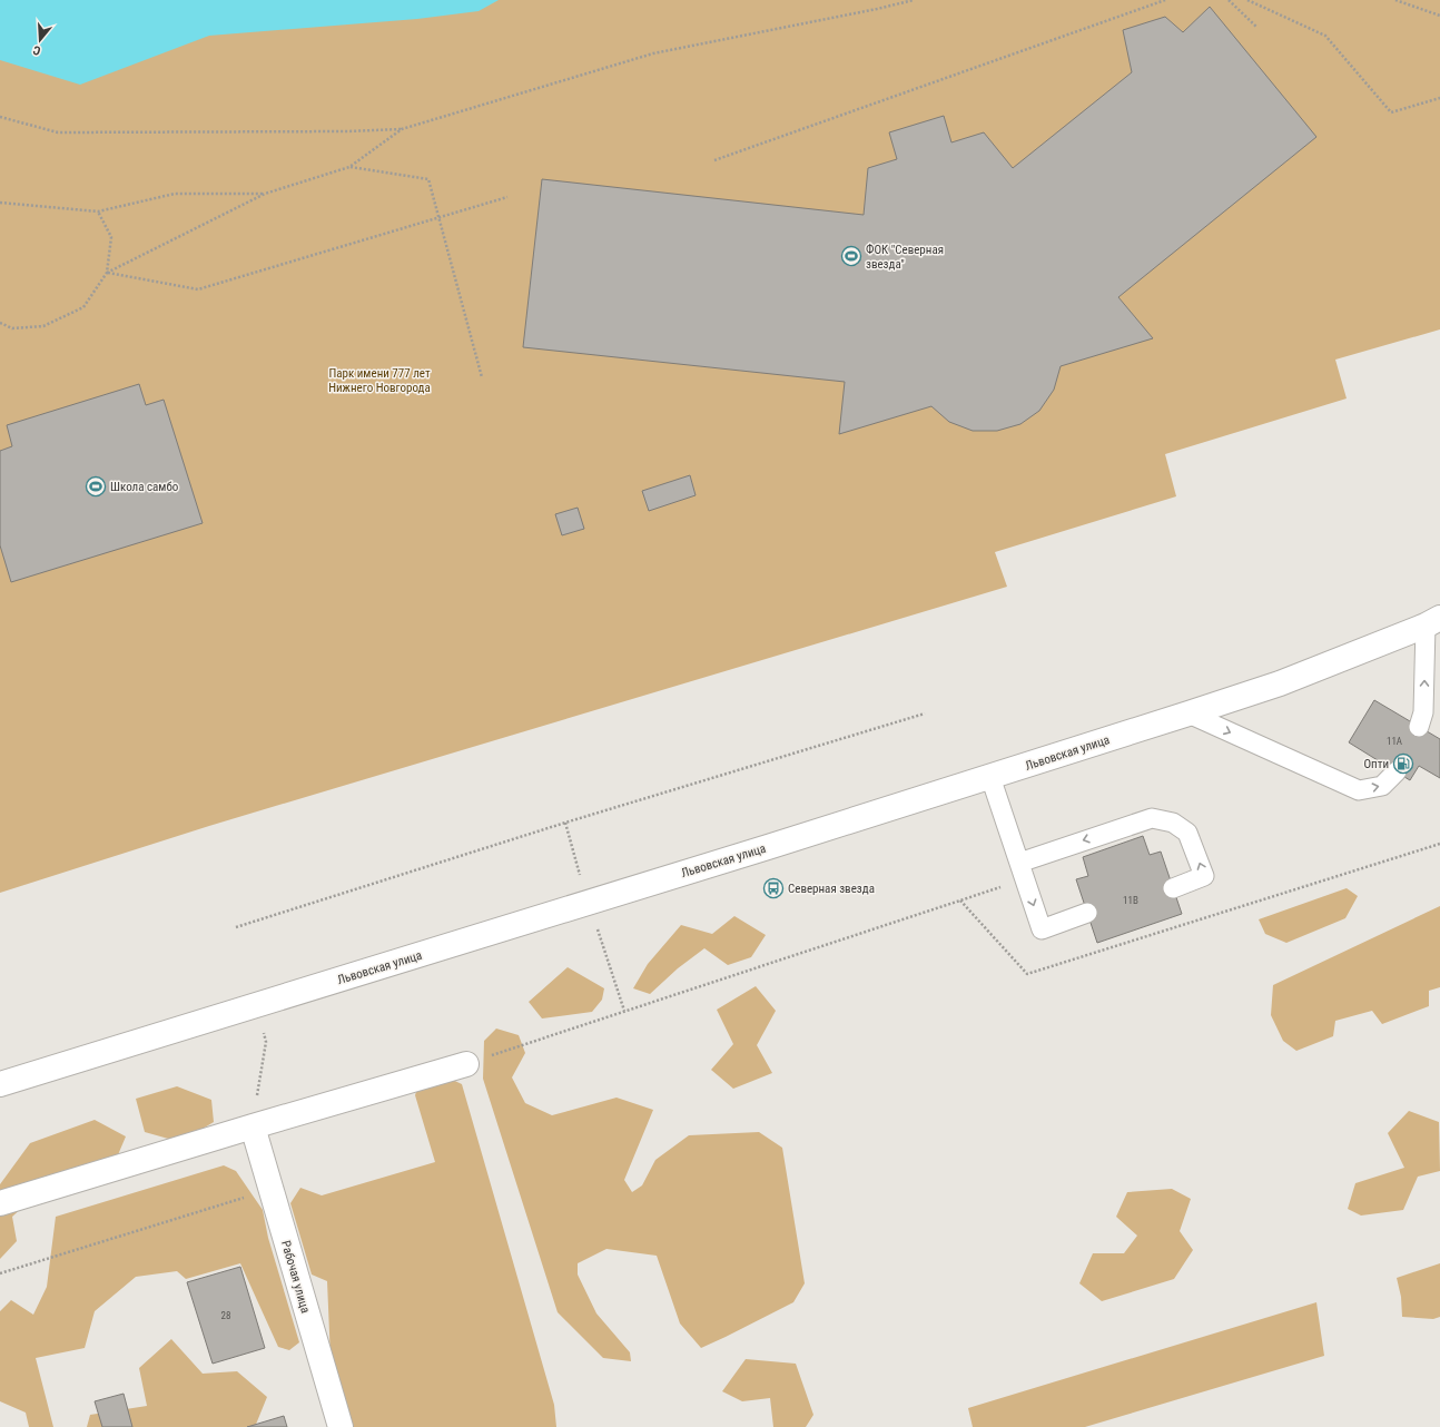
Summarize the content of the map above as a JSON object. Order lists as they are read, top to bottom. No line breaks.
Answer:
{"streets":{"main road":["Львовская улица","Рабочая улица"]},"parks":["Парк имени 777 лет Нижнего Новгорода"],"places":{"sports":["ФОК \"Северная звезда\"","Школа самбо"],"fuel station":["Опти"],"bus stop":["Северная звезда"]},"house_numbers":["11А","11В","28"],"north":"bottom"}
